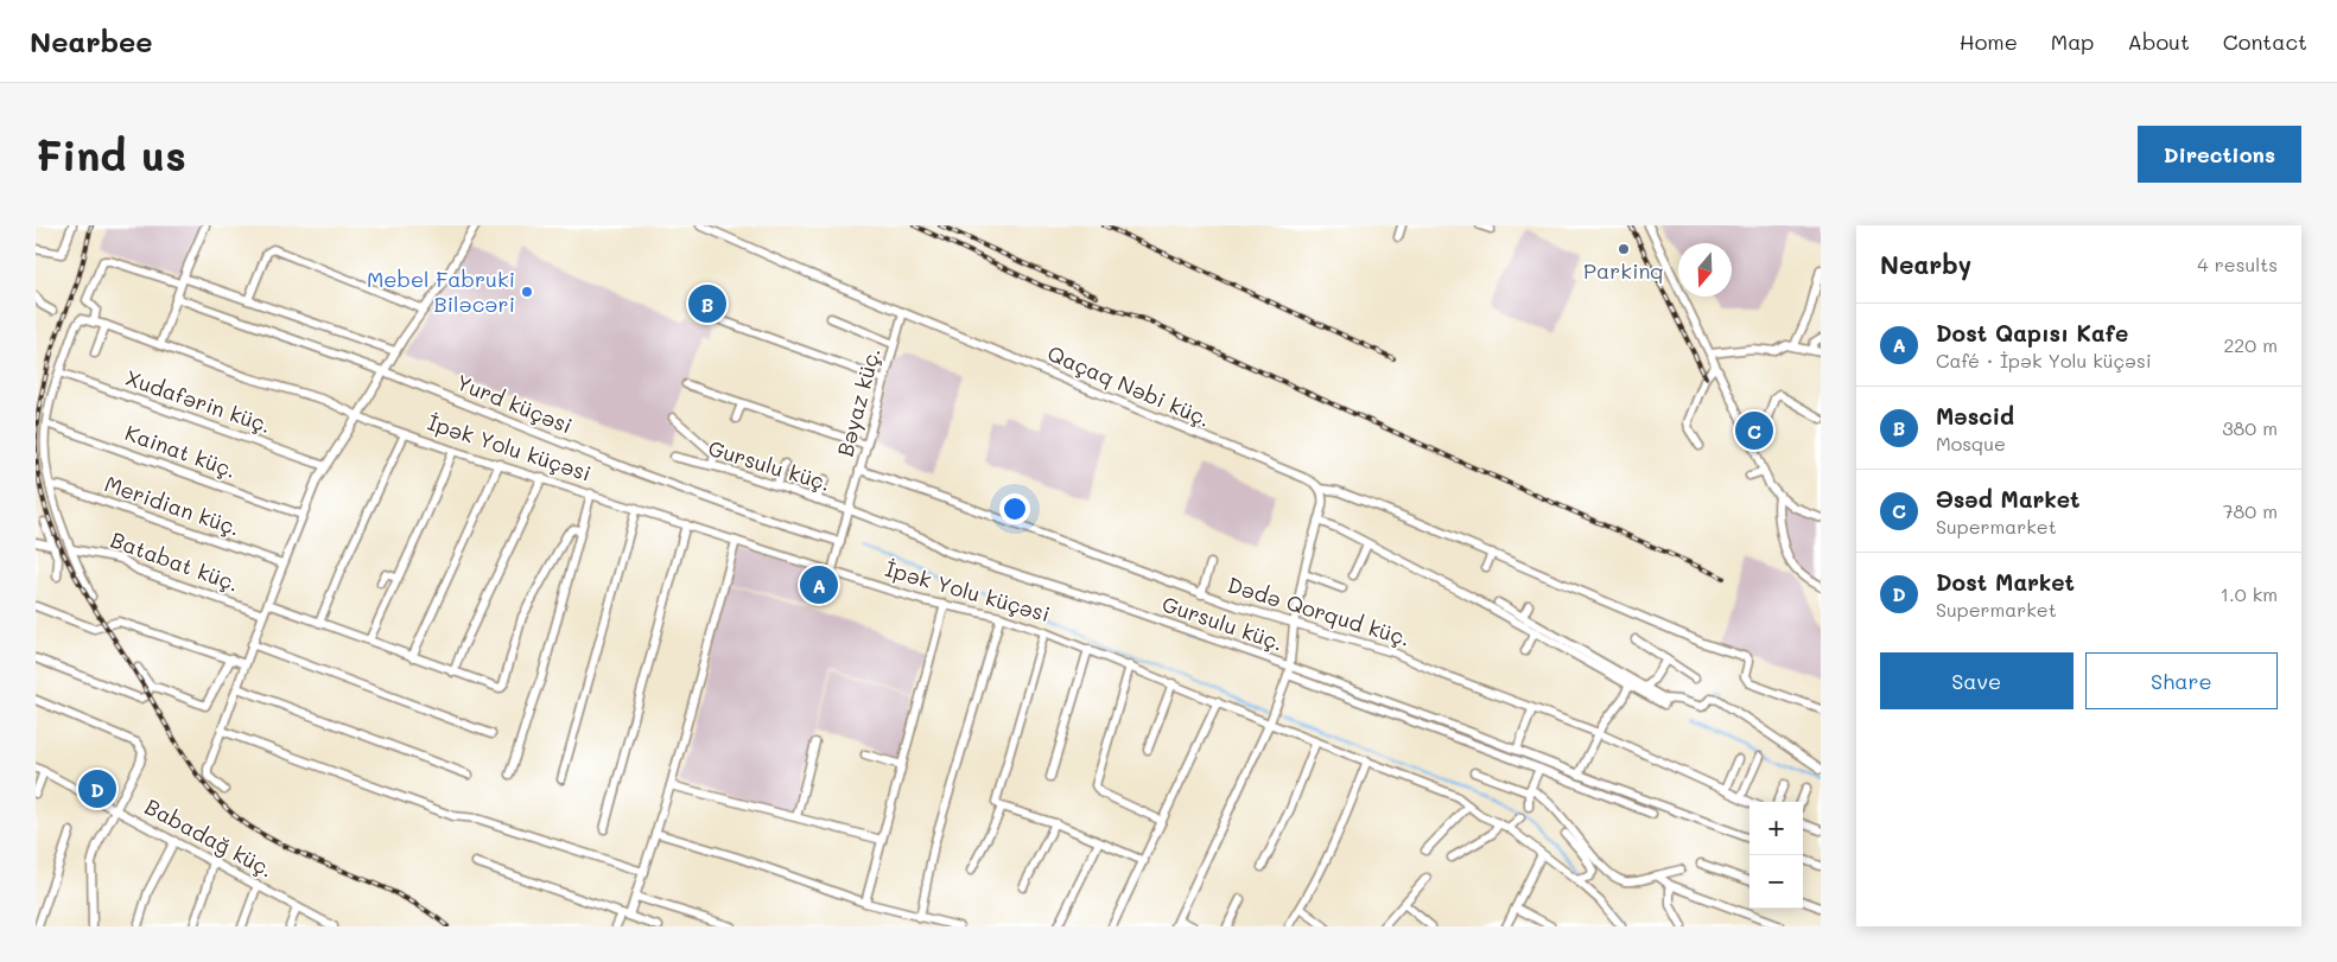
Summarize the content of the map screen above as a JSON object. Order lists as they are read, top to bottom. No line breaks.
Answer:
{"streets":{"street":["Qaçaq Nəbi küç.","Xudafərin küç.","Bəyaz küç.","Yurd küçəsi","İpək Yolu küçəsi","Kainat küç.","Gursulu küç.","Meridian küç.","Batabat küç.","Dədə Qorqud küç.","Babadağ küç."]},"crossings":[["Qaçaq Nəbi küç.","Bəyaz küç."],["Bəyaz küç.","Yurd küçəsi"],["Bəyaz küç.","İpək Yolu küçəsi"],["Bəyaz küç.","Gursulu küç."],["Bəyaz küç.","Dədə Qorqud küç."]],"places":["Parkinq","Mebel Fabruki Biləcəri"],"north":"bottom","page":{"header":"Nearbee","nav":["Home","Map","About","Contact"],"buttons":["Directions",["Save","Share"]],"title":"Find us","heading":["Nearby","4 results"],"pins":["B","C","A","D"],"list":[{"mark":"A","name":"Dost Qapısı Kafe","note":"Café · İpək Yolu küçəsi","value":"220 m"},{"mark":"B","name":"Məscid","note":"Mosque","value":"380 m"},{"mark":"C","name":"Əsəd Market","note":"Supermarket","value":"780 m"},{"mark":"D","name":"Dost Market","note":"Supermarket","value":"1.0 km"}],"map_buttons":["+","−"]}}
